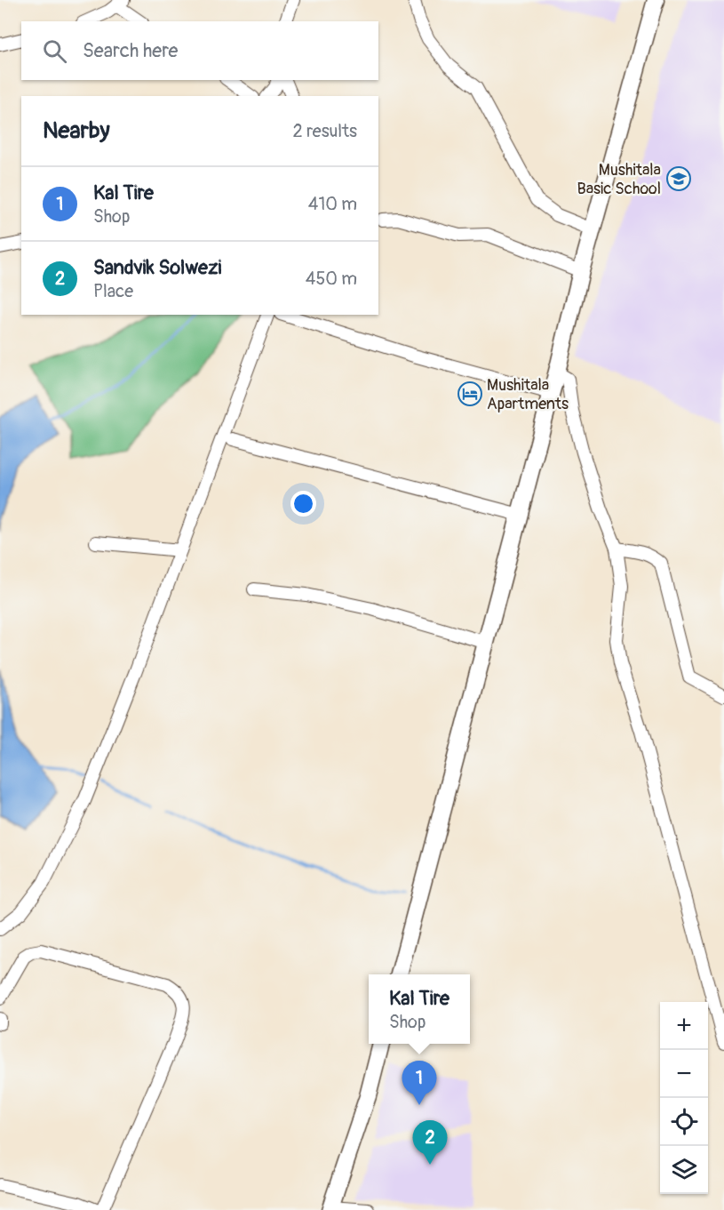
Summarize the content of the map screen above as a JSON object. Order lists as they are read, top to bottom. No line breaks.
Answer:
{"places":{"school or university":["Mushitala Basic School"],"hotel":["Mushitala Apartments"]},"page":{"search":"Search here","heading":["Nearby","2 results"],"list":[{"mark":"1","name":"Kal Tire","note":"Shop","value":"410 m"},{"mark":"2","name":"Sandvik Solwezi","note":"Place","value":"450 m"}],"popup":["Kal Tire","Shop"],"map_buttons":["+","−"],"pins":["1","2"]}}
